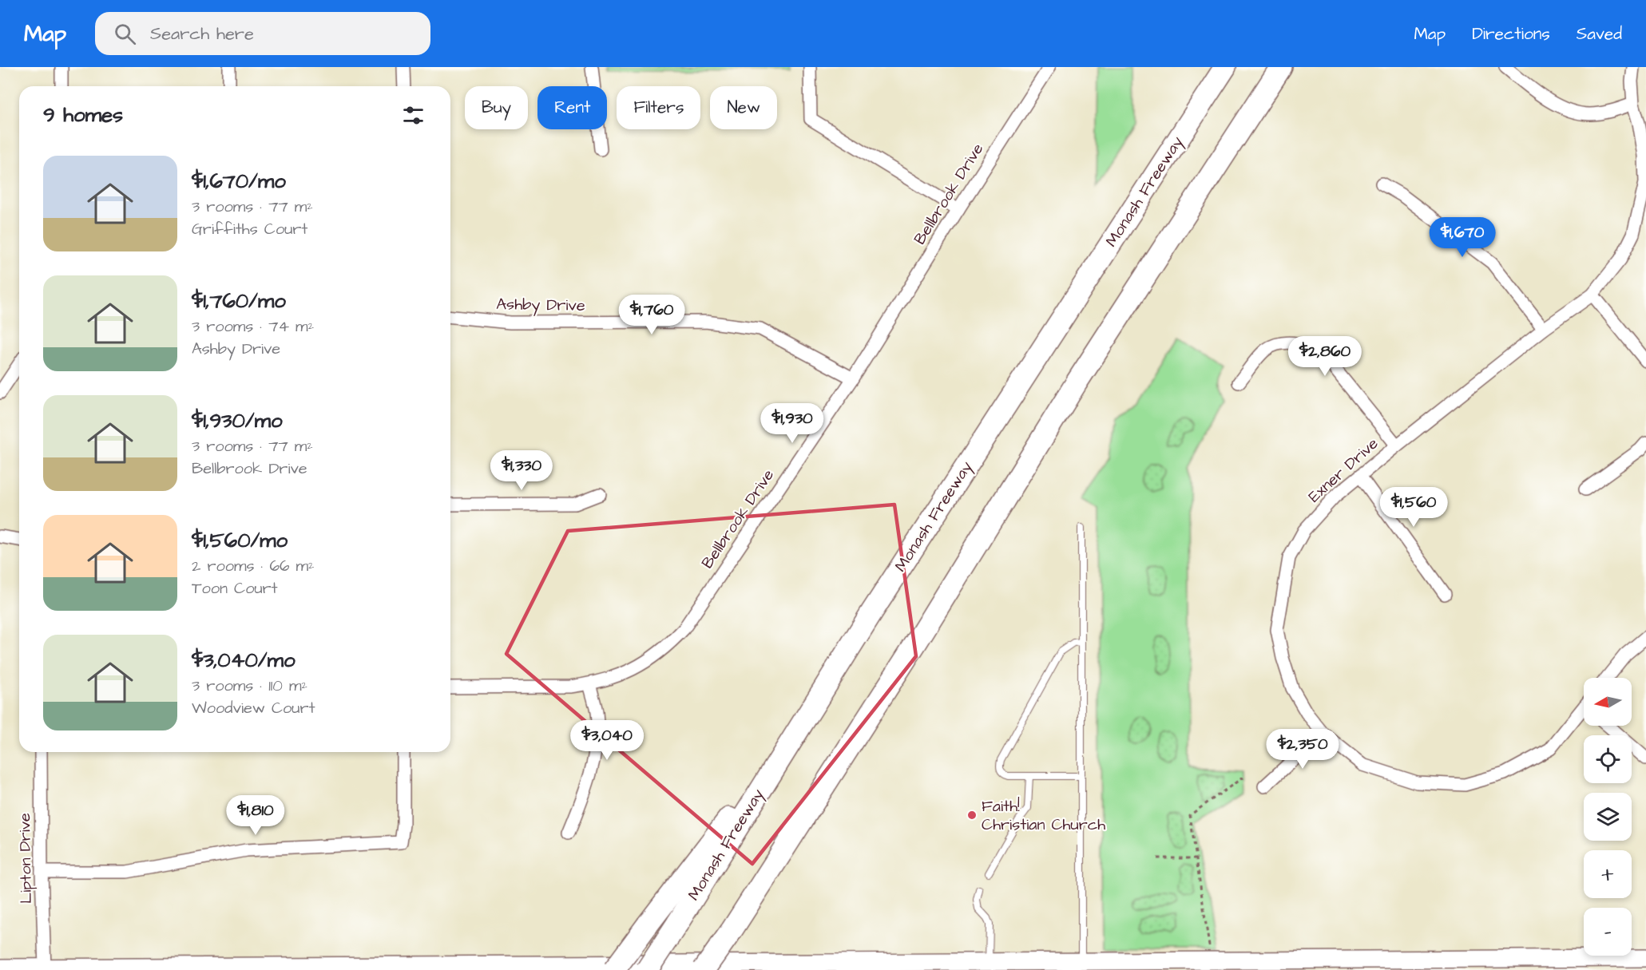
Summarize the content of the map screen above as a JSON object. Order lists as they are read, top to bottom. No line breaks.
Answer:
{"streets":{"highway":["Monash Freeway"],"street":["Bellbrook Drive","Ashby Drive","Exner Drive","Lipton Drive"]},"crossings":[["Bellbrook Drive","Ashby Drive"]],"places":["Faith! Christian Church"],"north":"left","page":{"header":"Map","search":"Search here","nav":["Map","Directions","Saved"],"chip":["Buy","Rent","Filters","New"],"heading":"9 homes","list":[{"name":"$1,670/mo","note":"3 rooms · 77 m² · Griffiths Court"},{"name":"$1,760/mo","note":"3 rooms · 74 m² · Ashby Drive"},{"name":"$1,930/mo","note":"3 rooms · 77 m² · Bellbrook Drive"},{"name":"$1,560/mo","note":"2 rooms · 66 m² · Toon Court"},{"name":"$3,040/mo","note":"3 rooms · 110 m² · Woodview Court"}],"price":["$1,670","$1,760","$2,860","$1,930","$1,330","$1,560","$3,040","$2,350","$1,810"],"map_buttons":["+","−"]}}
